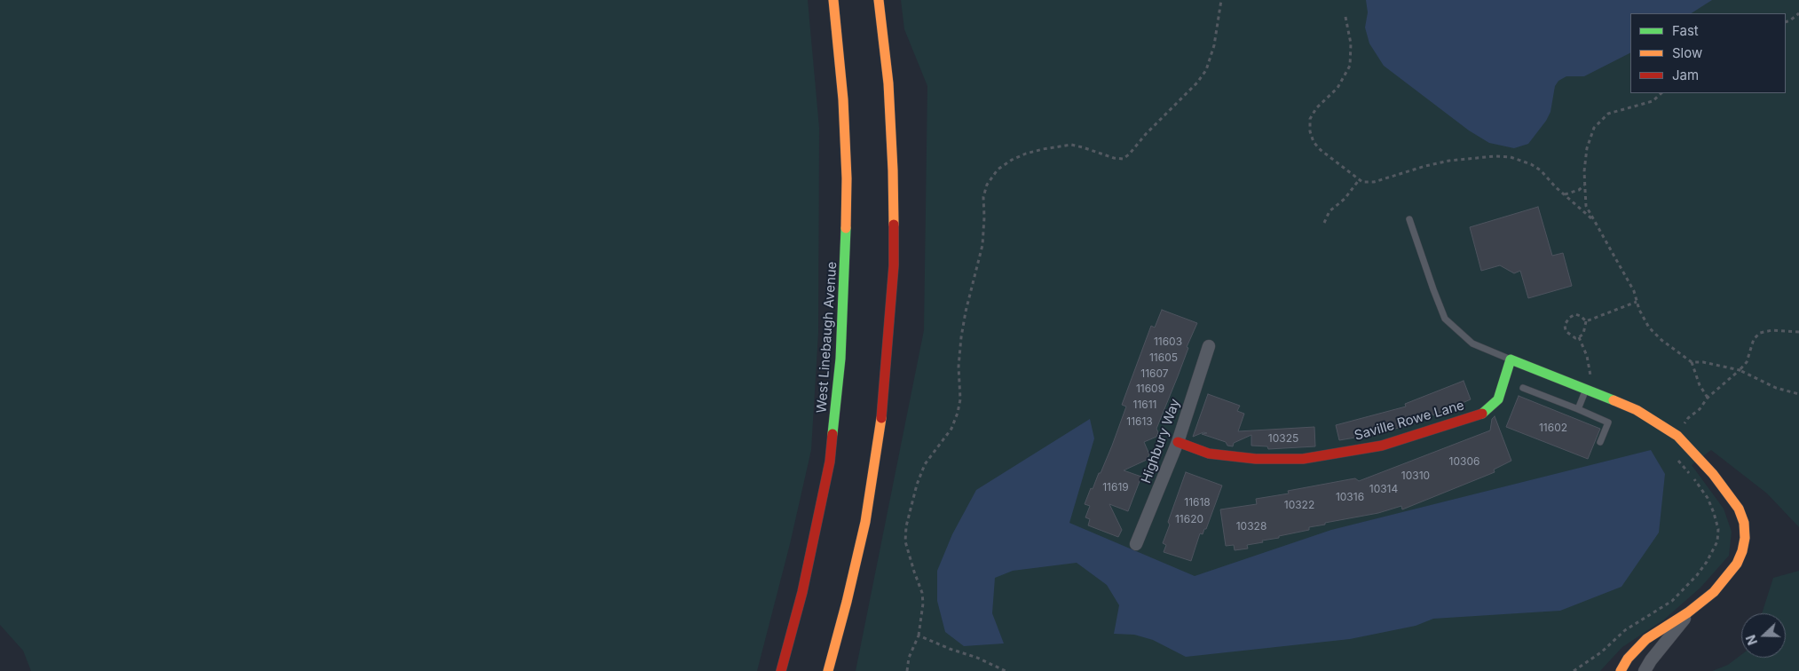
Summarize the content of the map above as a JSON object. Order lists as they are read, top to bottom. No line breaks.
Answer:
{"streets":{"main road":["West Linebaugh Avenue","Saville Rowe Lane"],"street":["Highbury Way"]},"crossings":[["Saville Rowe Lane","Highbury Way"]],"house_numbers":["11603","11605","11607","11609","11611","11613","11602","10325","10306","10310","11619","10314","10316","11618","10322","11620","10328"],"legend":["Fast","Slow","Jam"],"north":"left"}
